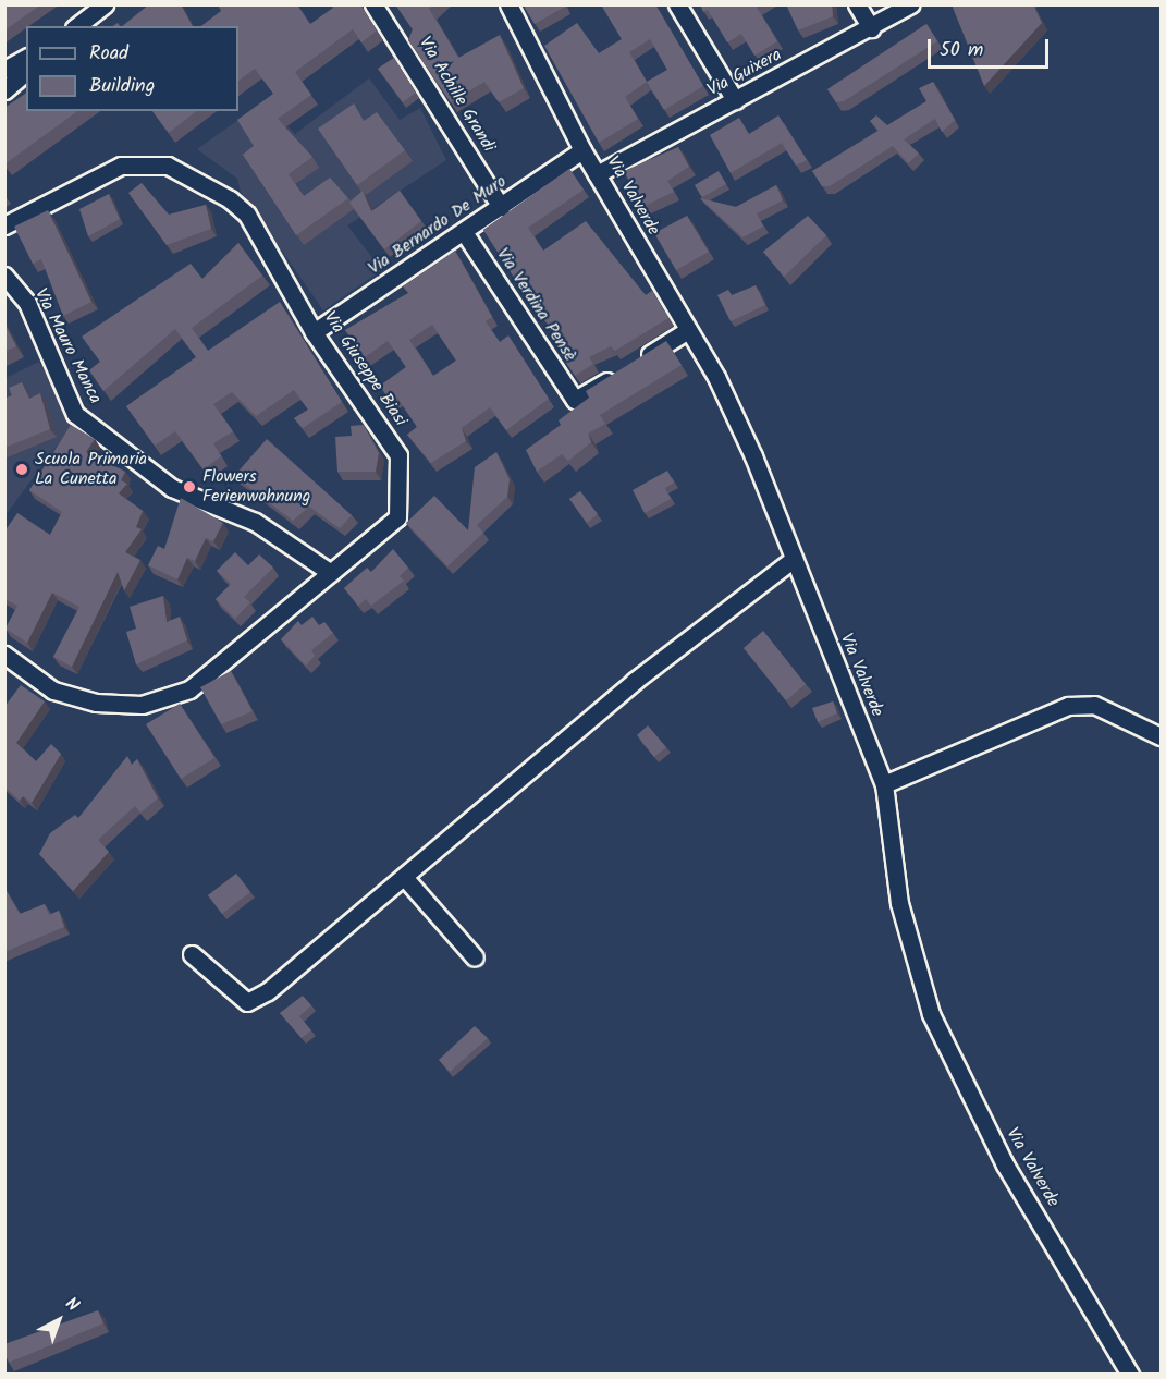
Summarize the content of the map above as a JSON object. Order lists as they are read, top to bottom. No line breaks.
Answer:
{"streets":{"street":["Via Guixera","Via Achille Grandi","Via Valverde","Via Bernardo De Muro","Via Verdina Pensè","Via Mauro Manca","Via Giuseppe Biasi"]},"crossings":[["Via Guixera","Via Valverde"],["Via Achille Grandi","Via Bernardo De Muro"],["Via Valverde","Via Bernardo De Muro"],["Via Valverde","Via Verdina Pensè"],["Via Bernardo De Muro","Via Verdina Pensè"],["Via Bernardo De Muro","Via Giuseppe Biasi"],["Via Mauro Manca","Via Giuseppe Biasi"]],"places":["Scuola Primaria La Cunetta","Flowers Ferienwohnung"],"legend":["Road","Building"],"scale_bar":"50 m","north":"top right"}
